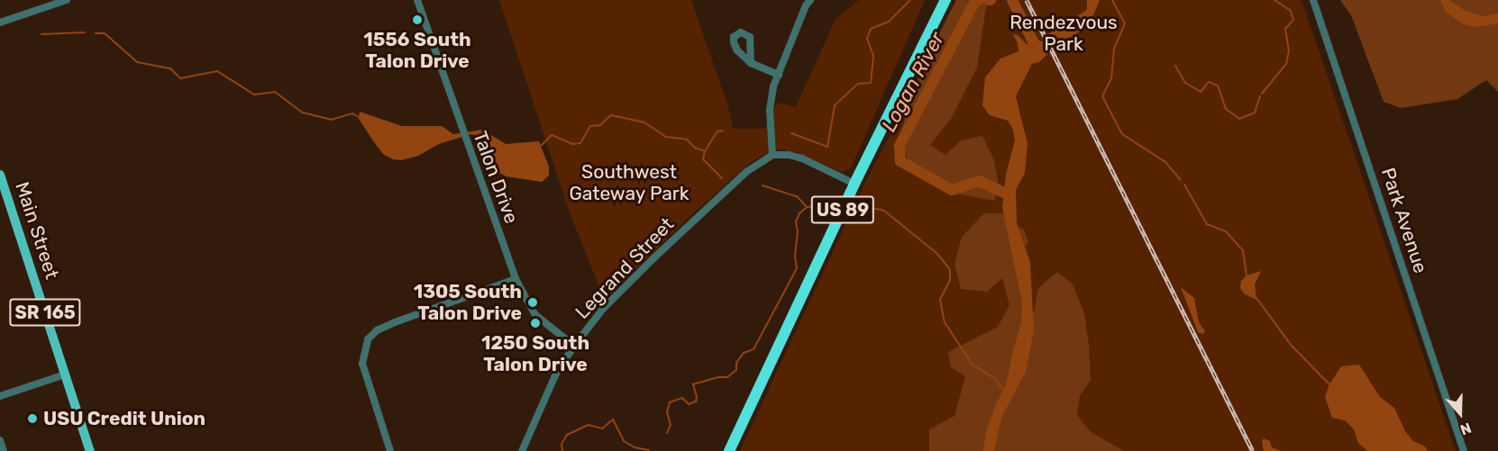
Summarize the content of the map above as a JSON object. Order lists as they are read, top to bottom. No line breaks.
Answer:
{"streets":{"highway":["US 89"],"main road":["Main Street","SR 165"],"street":["Talon Drive","Park Avenue","Legrand Street"]},"crossings":[["Talon Drive","Legrand Street"]],"water":["Logan River"],"parks":["Rendezvous Park","Southwest Gateway Park"],"places":["1556 South Talon Drive","1305 South Talon Drive","1250 South Talon Drive","USU Credit Union"],"north":"bottom"}
